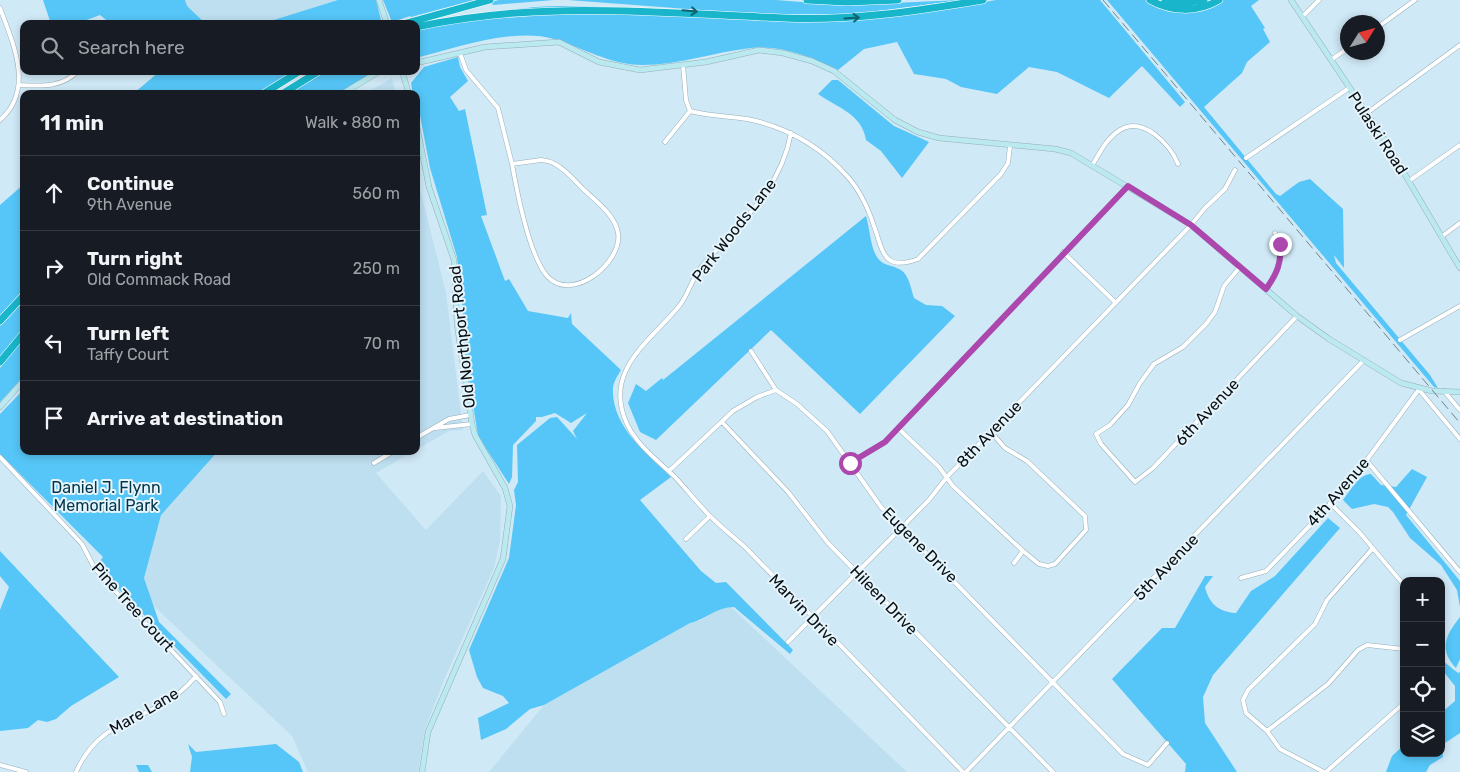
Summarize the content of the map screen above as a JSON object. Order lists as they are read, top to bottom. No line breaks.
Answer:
{"streets":{"street":["Pulaski Road","Park Woods Lane","Old Northport Road","6th Avenue","8th Avenue","4th Avenue","Eugene Drive","5th Avenue","Hileen Drive","Pine Tree Court","Marvin Drive","Mare Lane"]},"crossings":[["Park Woods Lane","Marvin Drive"],["8th Avenue","Eugene Drive"],["8th Avenue","Hileen Drive"],["8th Avenue","Marvin Drive"],["Eugene Drive","5th Avenue"],["5th Avenue","Hileen Drive"],["5th Avenue","Marvin Drive"],["Pine Tree Court","Mare Lane"]],"parks":["Daniel J. Flynn Memorial Park"],"north":"top right","page":{"search":"Search here","heading":["11 min","Walk · 880 m"],"list":[["Continue","9th Avenue","560 m"],["Turn right","Old Commack Road","250 m"],["Turn left","Taffy Court","70 m"],"Arrive at destination"],"map_buttons":["+","−"]}}
